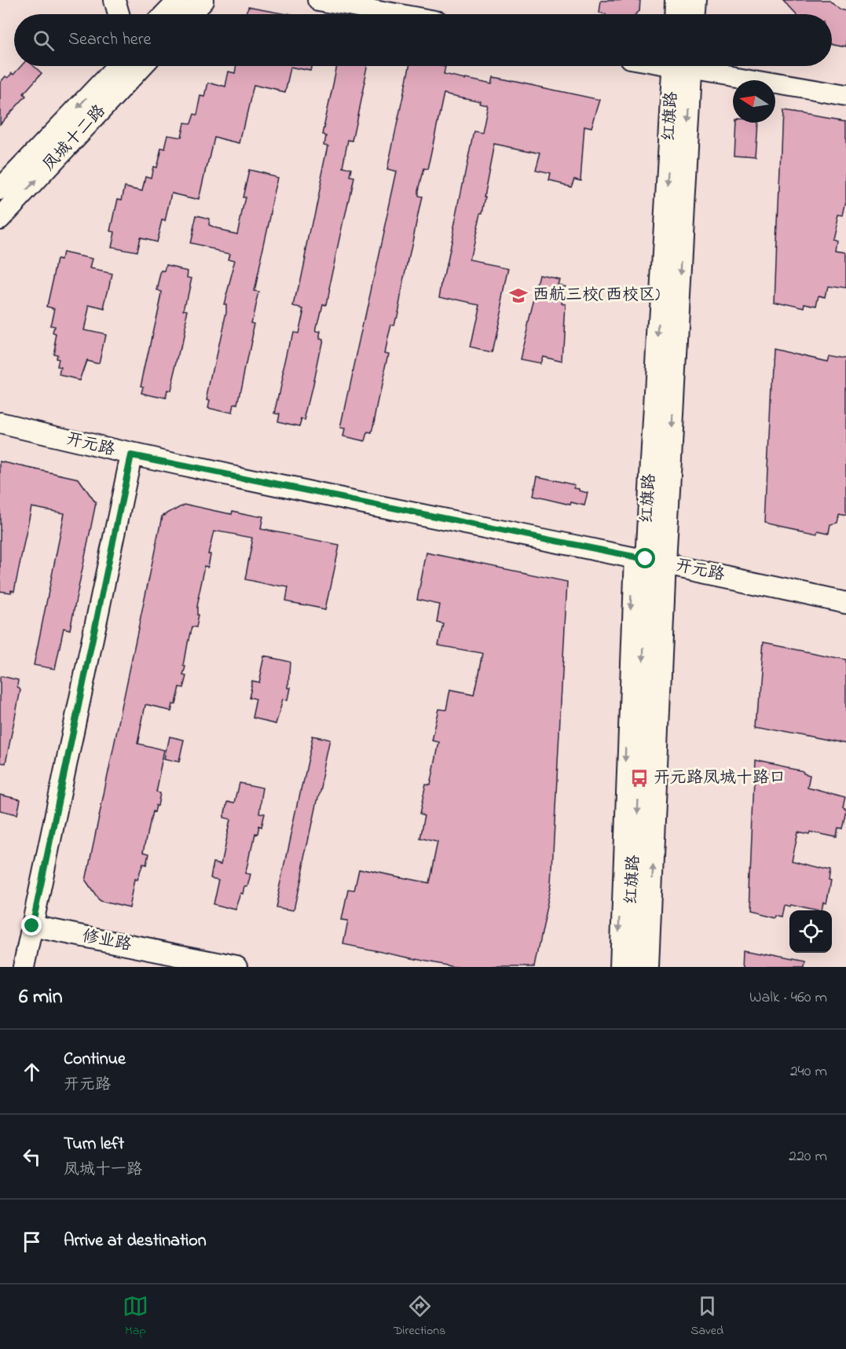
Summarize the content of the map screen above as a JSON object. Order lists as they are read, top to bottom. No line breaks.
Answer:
{"streets":{"street":["红旗路","凤城十二路","开元路","修业路"]},"crossings":[["红旗路","开元路"]],"places":{"school or university":["西航三校(西校区)"],"bus stop":["开元路凤城十路口"]},"north":"left","page":{"search":"Search here","heading":["6 min","Walk · 460 m"],"list":[["Continue","开元路","240 m"],["Turn left","凤城十一路","220 m"],"Arrive at destination"],"nav":["Map","Directions","Saved"]}}
